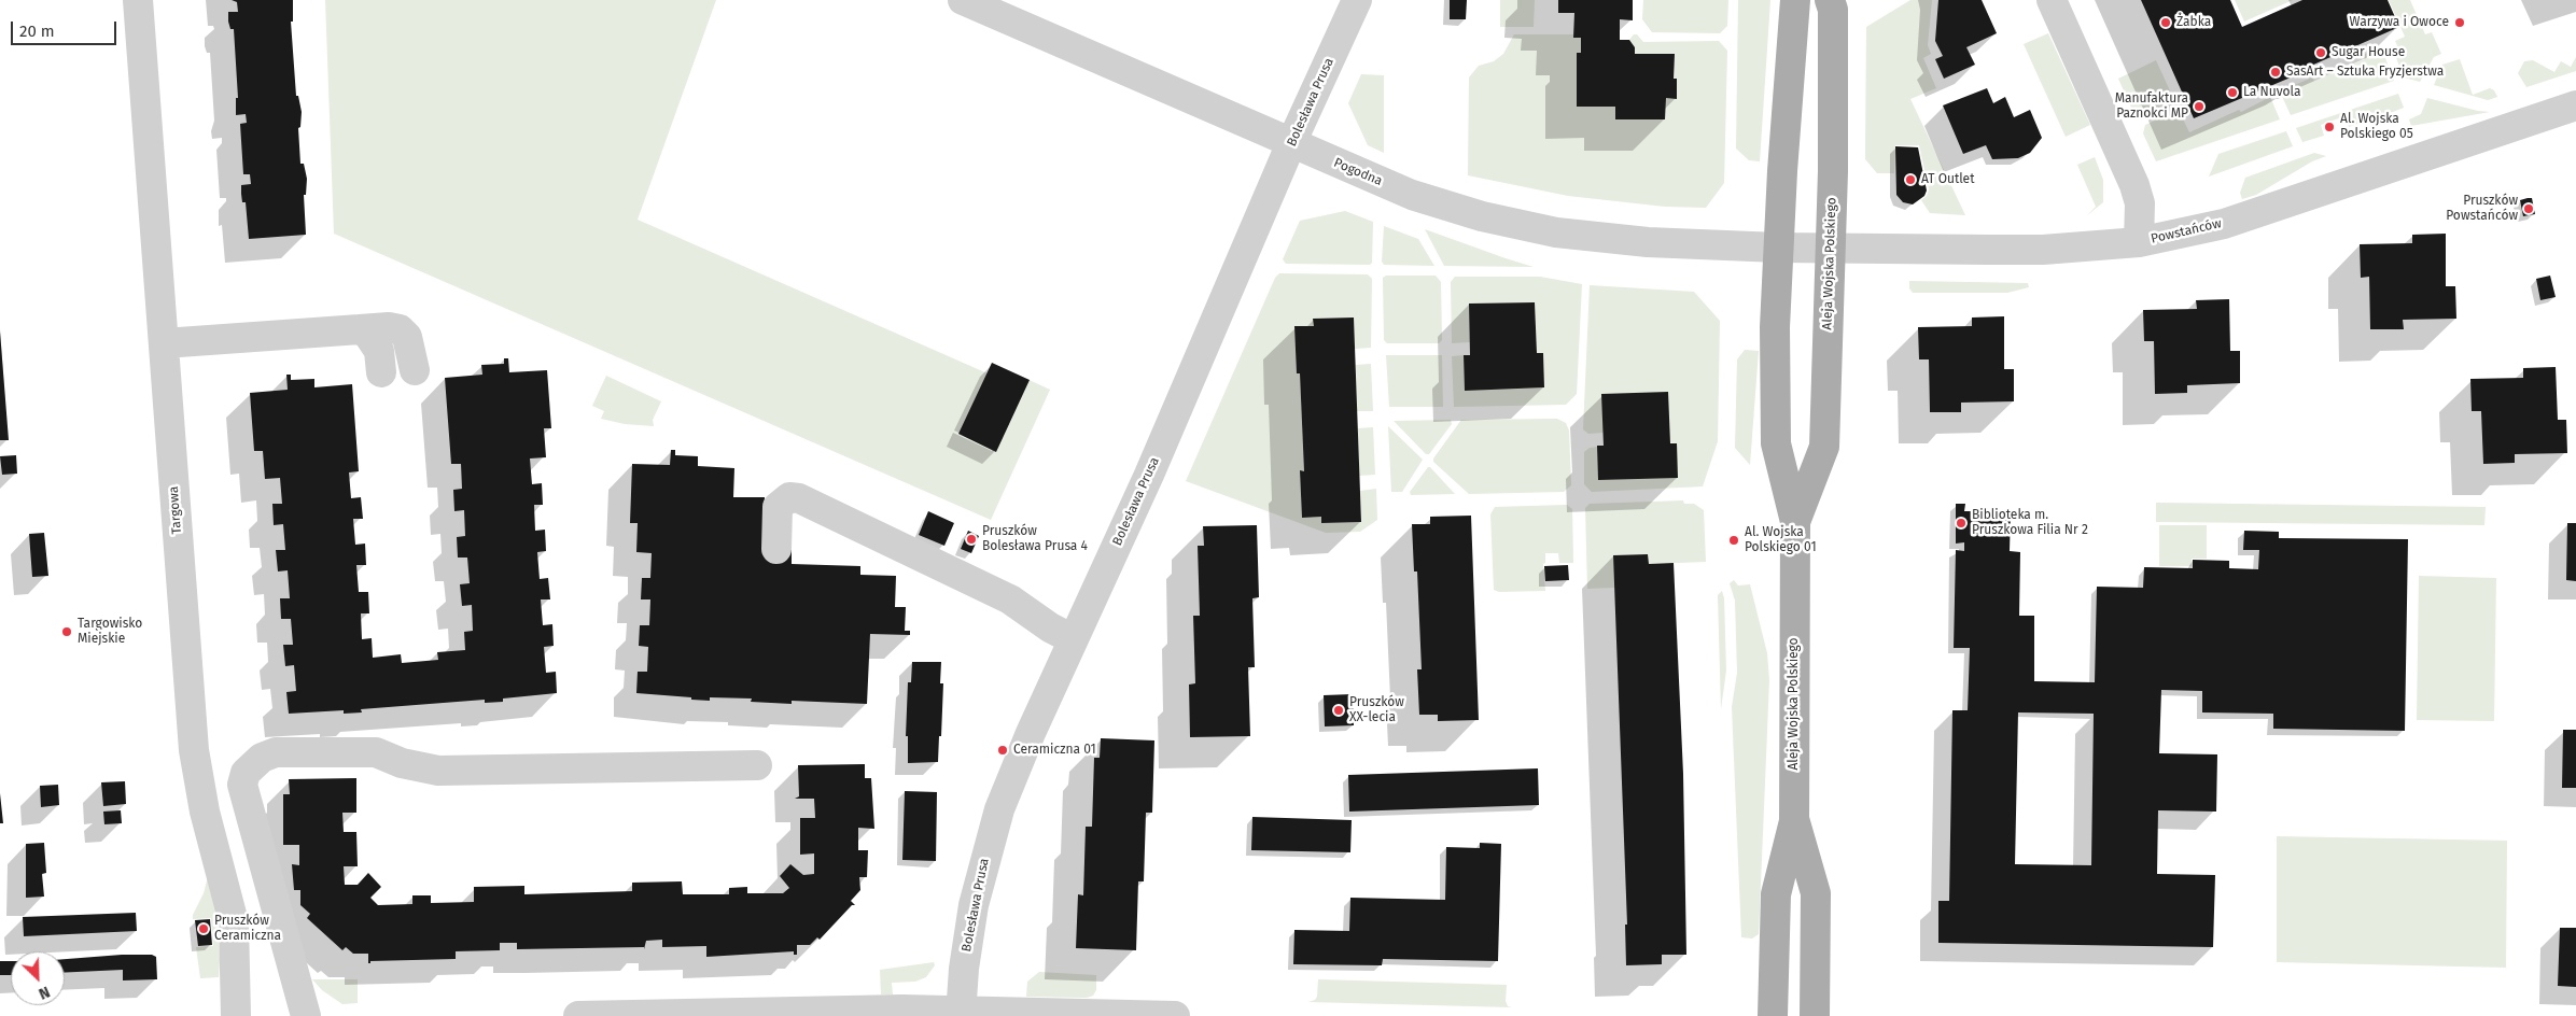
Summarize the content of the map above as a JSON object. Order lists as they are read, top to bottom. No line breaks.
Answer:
{"streets":{"main road":["Aleja Wojska Polskiego"],"street":["Bolesława Prusa","Pogodna","Powstańców","Targowa"]},"crossings":[["Bolesława Prusa","Pogodna"],["Pogodna","Powstańców"],["Pogodna","Aleja Wojska Polskiego"],["Powstańców","Aleja Wojska Polskiego"]],"places":["Żabka","Warzywa i Owoce","Sugar House","SasArt – Sztuka Fryzjerstwa","La Nuvola","Manufaktura Paznokci MP","Al. Wojska Polskiego 05","AT Outlet","Pruszków Powstańców","Biblioteka m. Pruszkowa Filia Nr 2","Pruszków Bolesława Prusa 4","Al. Wojska Polskiego 01","Targowisko Miejskie","Pruszków XX-lecia","Ceramiczna 01","Pruszków Ceramiczna"],"scale_bar":"20 m","north":"bottom right"}
